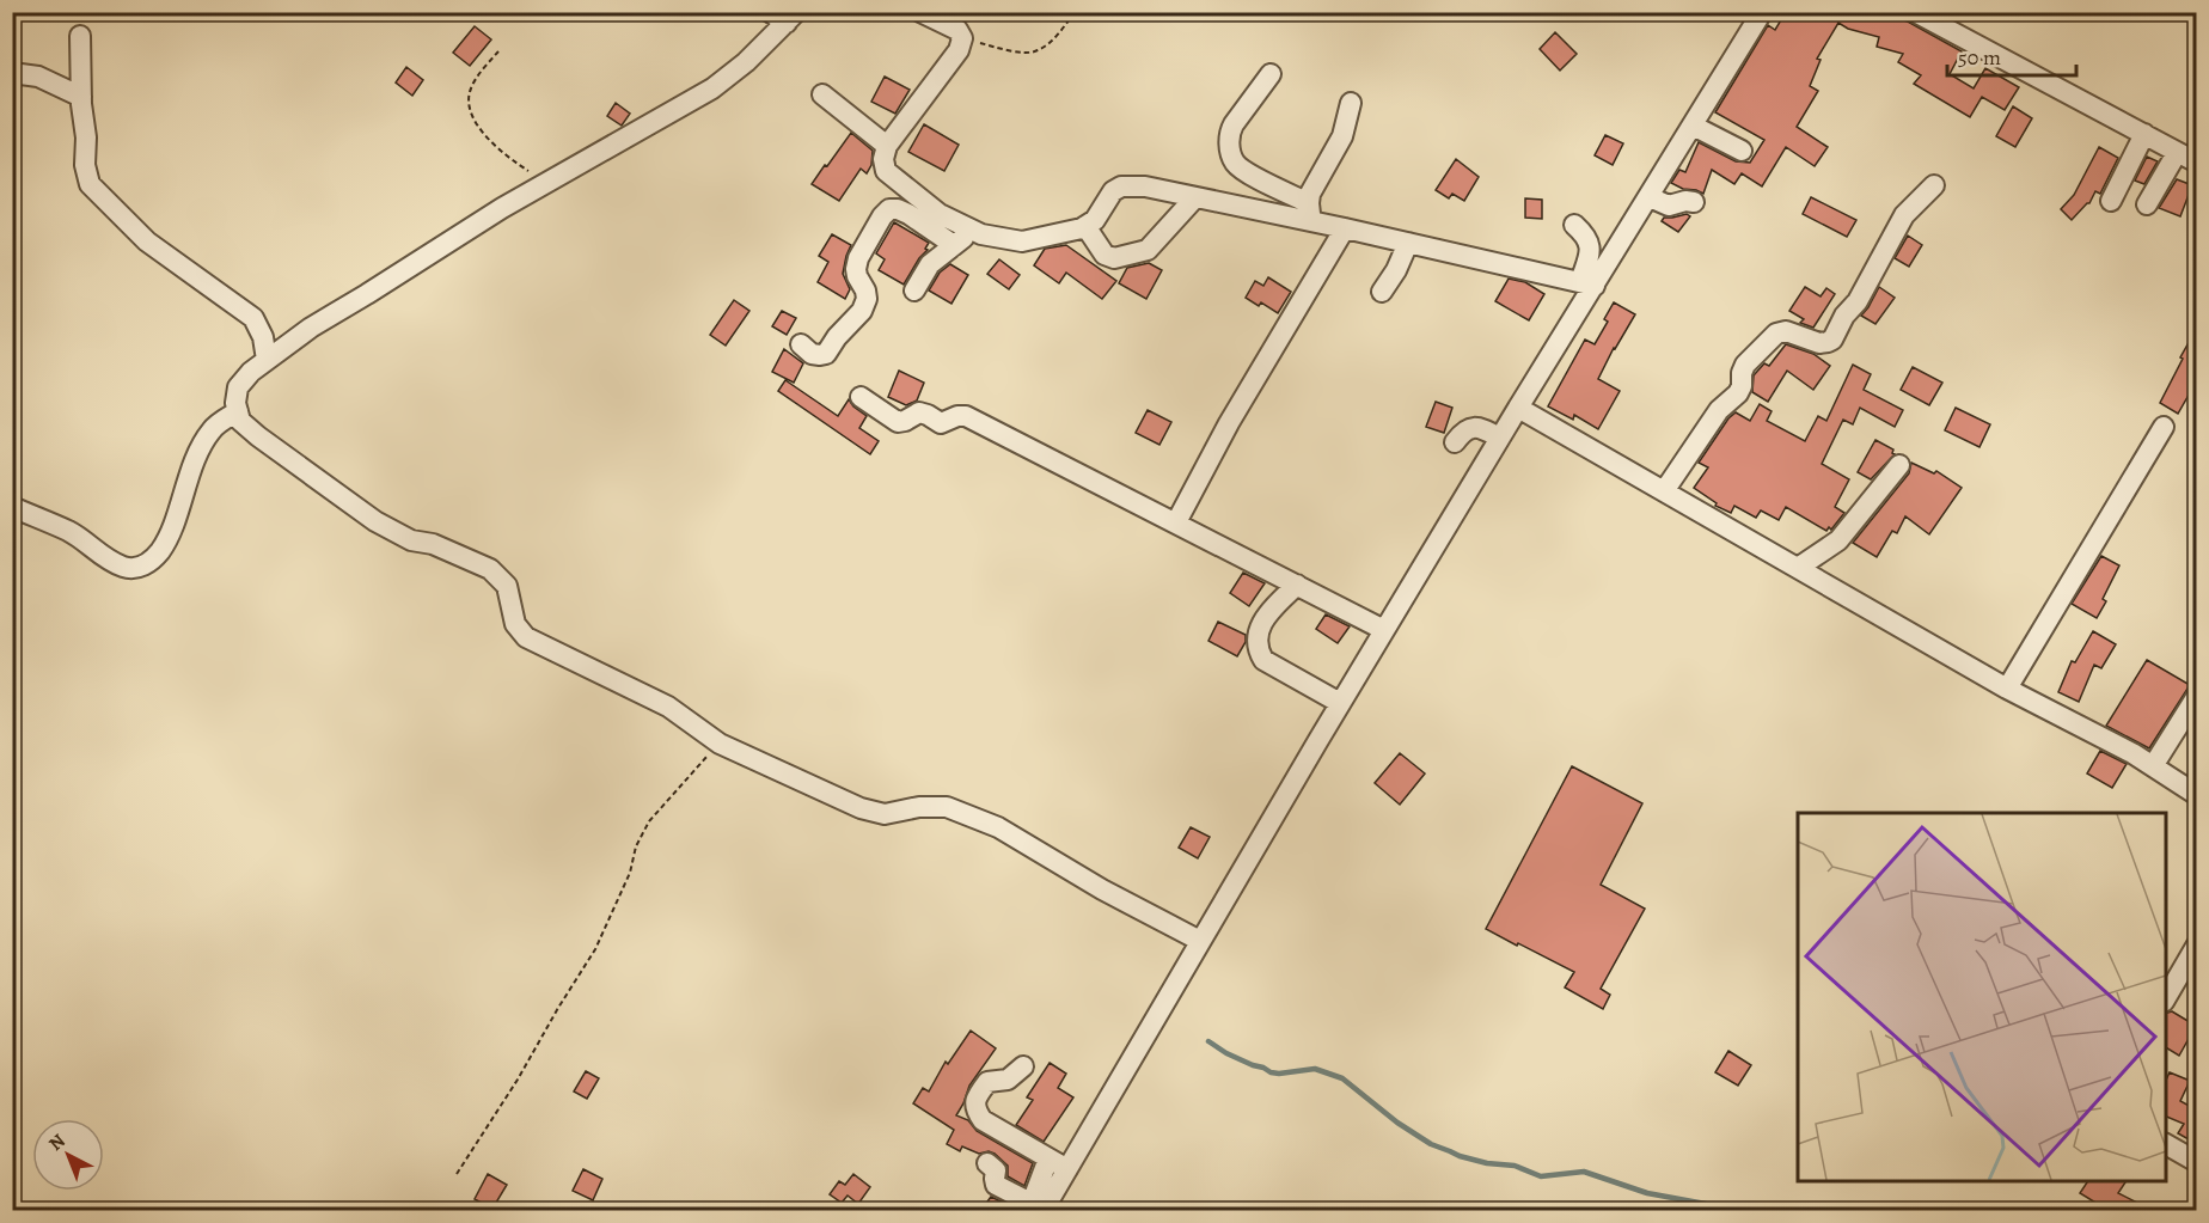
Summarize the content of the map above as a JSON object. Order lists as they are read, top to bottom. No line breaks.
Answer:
{"scale_bar":"50 m","north":"top left"}
